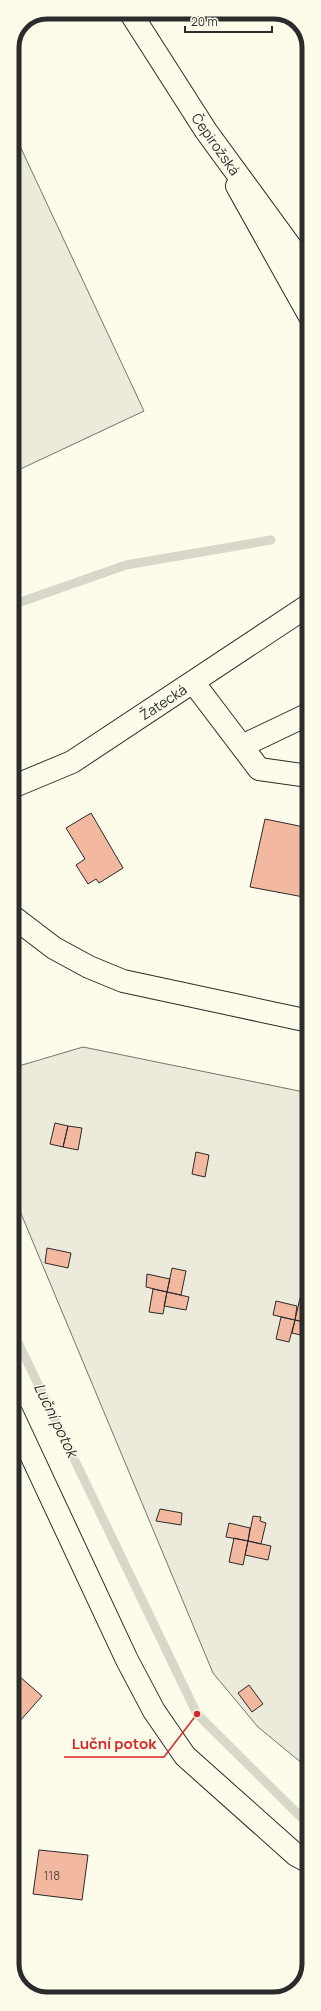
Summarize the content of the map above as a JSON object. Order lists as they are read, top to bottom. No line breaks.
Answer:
{"streets":{"street":["Čepirožská","Žatecká"]},"water":["Luční potok"],"places":["Luční potok"],"house_numbers":["118"],"scale_bar":"20 m"}
